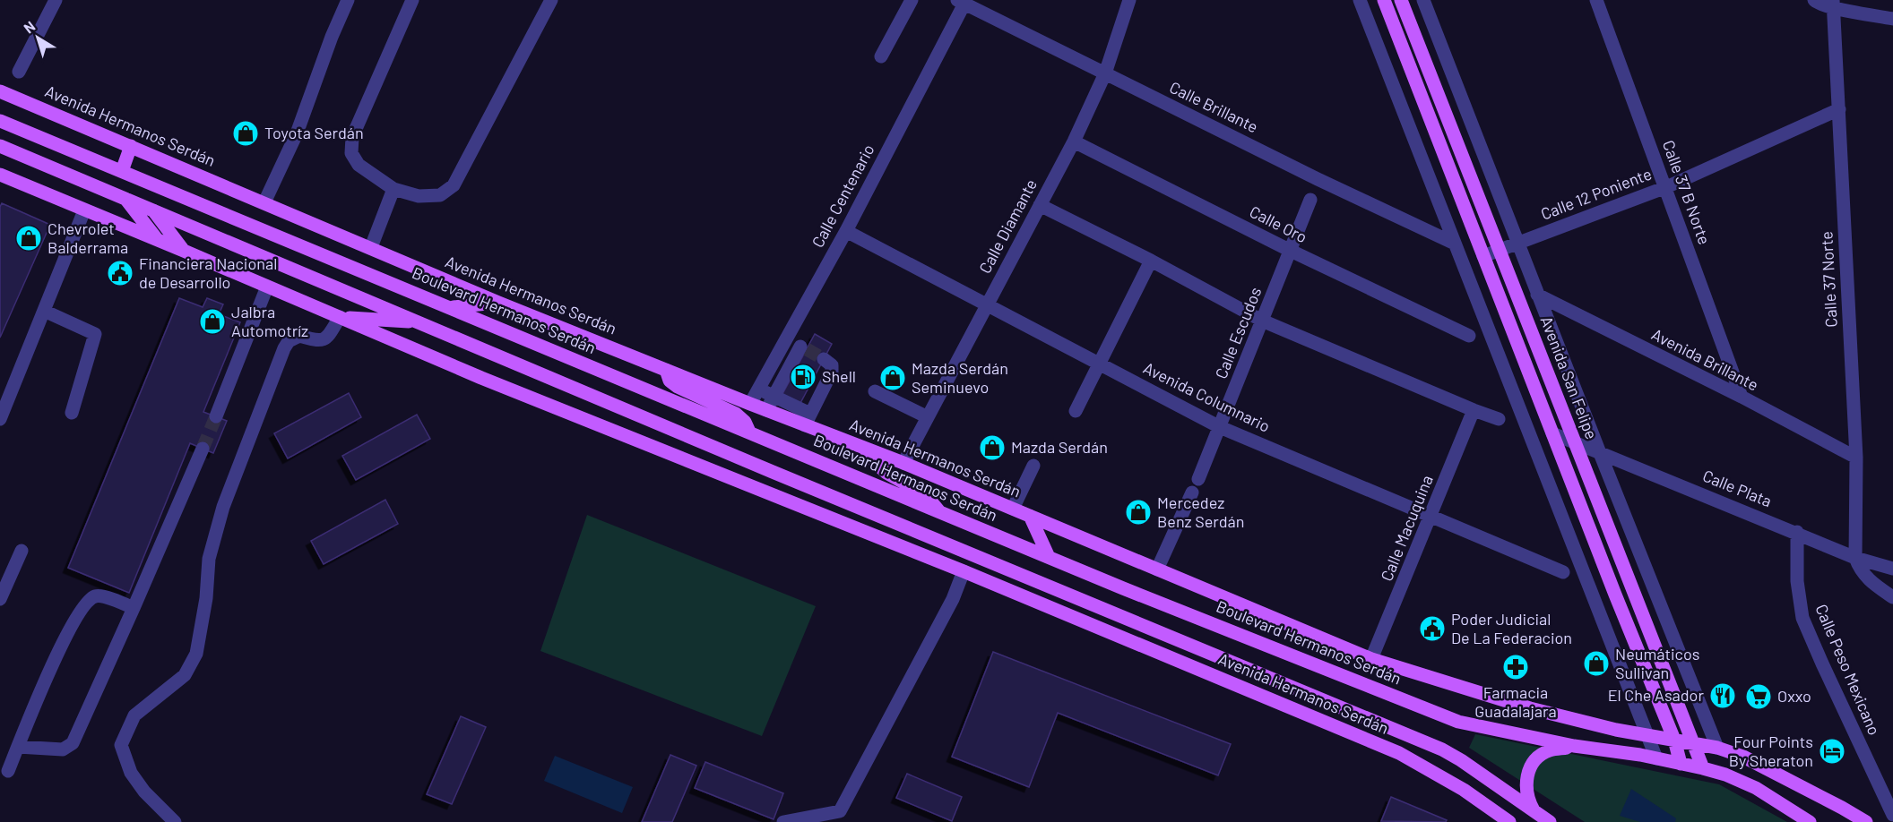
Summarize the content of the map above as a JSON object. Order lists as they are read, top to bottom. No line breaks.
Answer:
{"streets":{"main road":["Avenida Hermanos Serdán","Boulevard Hermanos Serdán","Avenida San Felipe"],"street":["Calle Brillante","Calle 37 B Norte","Calle 12 Poniente","Calle Centenario","Calle Oro","Calle Diamante","Calle 37 Norte","Calle Escudos","Avenida Brillante","Avenida Columnario","Calle Plata","Calle Macuquina","Calle Peso Mexicano"]},"crossings":[["Calle Brillante","Calle Centenario"],["Calle Brillante","Calle Diamante"],["Avenida Hermanos Serdán","Calle Centenario"],["Avenida Hermanos Serdán","Calle Diamante"],["Avenida Hermanos Serdán","Avenida San Felipe"],["Avenida Hermanos Serdán","Calle Macuquina"],["Calle 37 B Norte","Calle 12 Poniente"],["Calle 37 B Norte","Avenida Brillante"],["Calle 12 Poniente","Calle 37 Norte"],["Calle 12 Poniente","Avenida San Felipe"],["Calle Centenario","Avenida Columnario"],["Calle Oro","Calle Diamante"],["Calle Oro","Calle Escudos"],["Calle Diamante","Avenida Columnario"],["Calle 37 Norte","Avenida Brillante"],["Calle 37 Norte","Calle Plata"],["Boulevard Hermanos Serdán","Avenida San Felipe"],["Calle Escudos","Avenida Columnario"],["Avenida Brillante","Avenida San Felipe"],["Avenida San Felipe","Calle Plata"],["Avenida Columnario","Calle Macuquina"],["Calle Plata","Calle Peso Mexicano"]],"places":{"shop":["Toyota Serdán","Chevrolet Balderrama","Jalbra Automotríz","Mazda Serdán Seminuevo","Mazda Serdán","Mercedez Benz Serdán","Neumáticos Sullivan"],"public building":["Financiera Nacional de Desarrollo","Poder Judicial De La Federacion"],"fuel station":["Shell"],"pharmacy":["Farmacia Guadalajara"],"restaurant":["El Che Asador"],"supermarket":["Oxxo"],"hotel":["Four Points By Sheraton"]},"north":"top left"}
